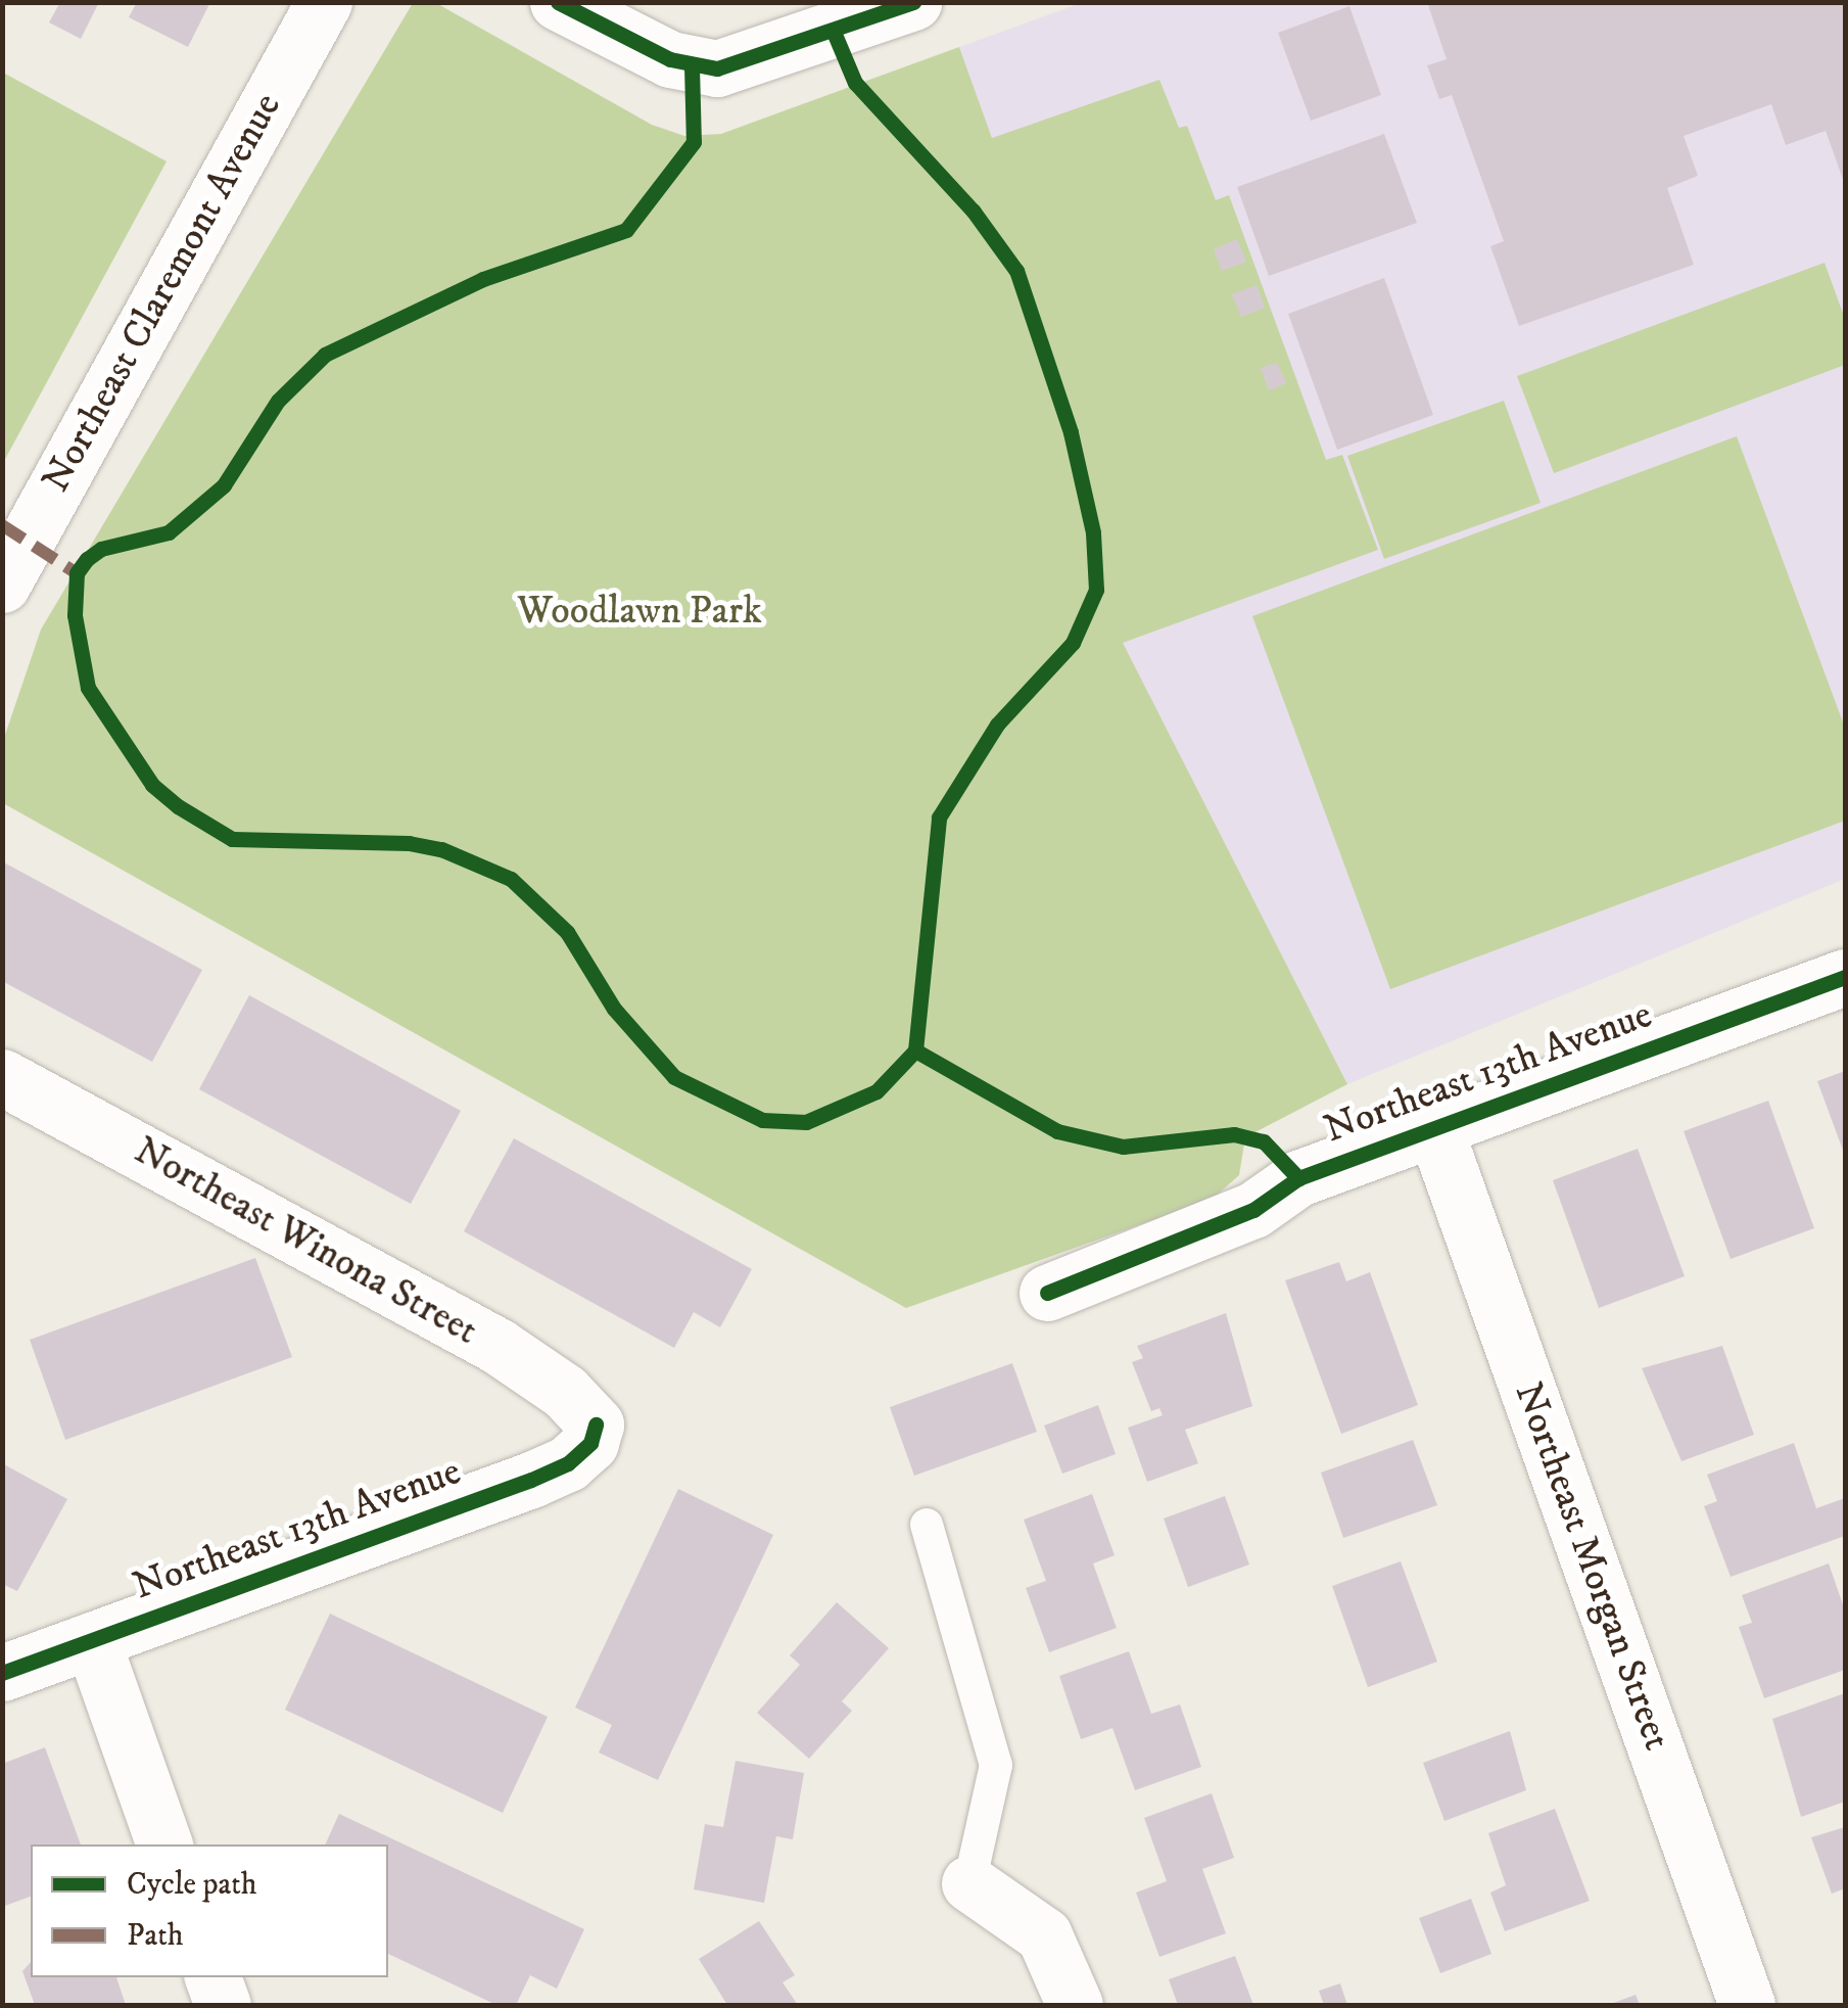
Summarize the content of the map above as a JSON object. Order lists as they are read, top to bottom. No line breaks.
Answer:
{"streets":{"street":["Northeast Claremont Avenue","Northeast 13th Avenue","Northeast Winona Street","Northeast Morgan Street"]},"crossings":[["Northeast 13th Avenue","Northeast Winona Street"],["Northeast 13th Avenue","Northeast Morgan Street"]],"parks":["Woodlawn Park"],"legend":["Cycle path","Path"]}
